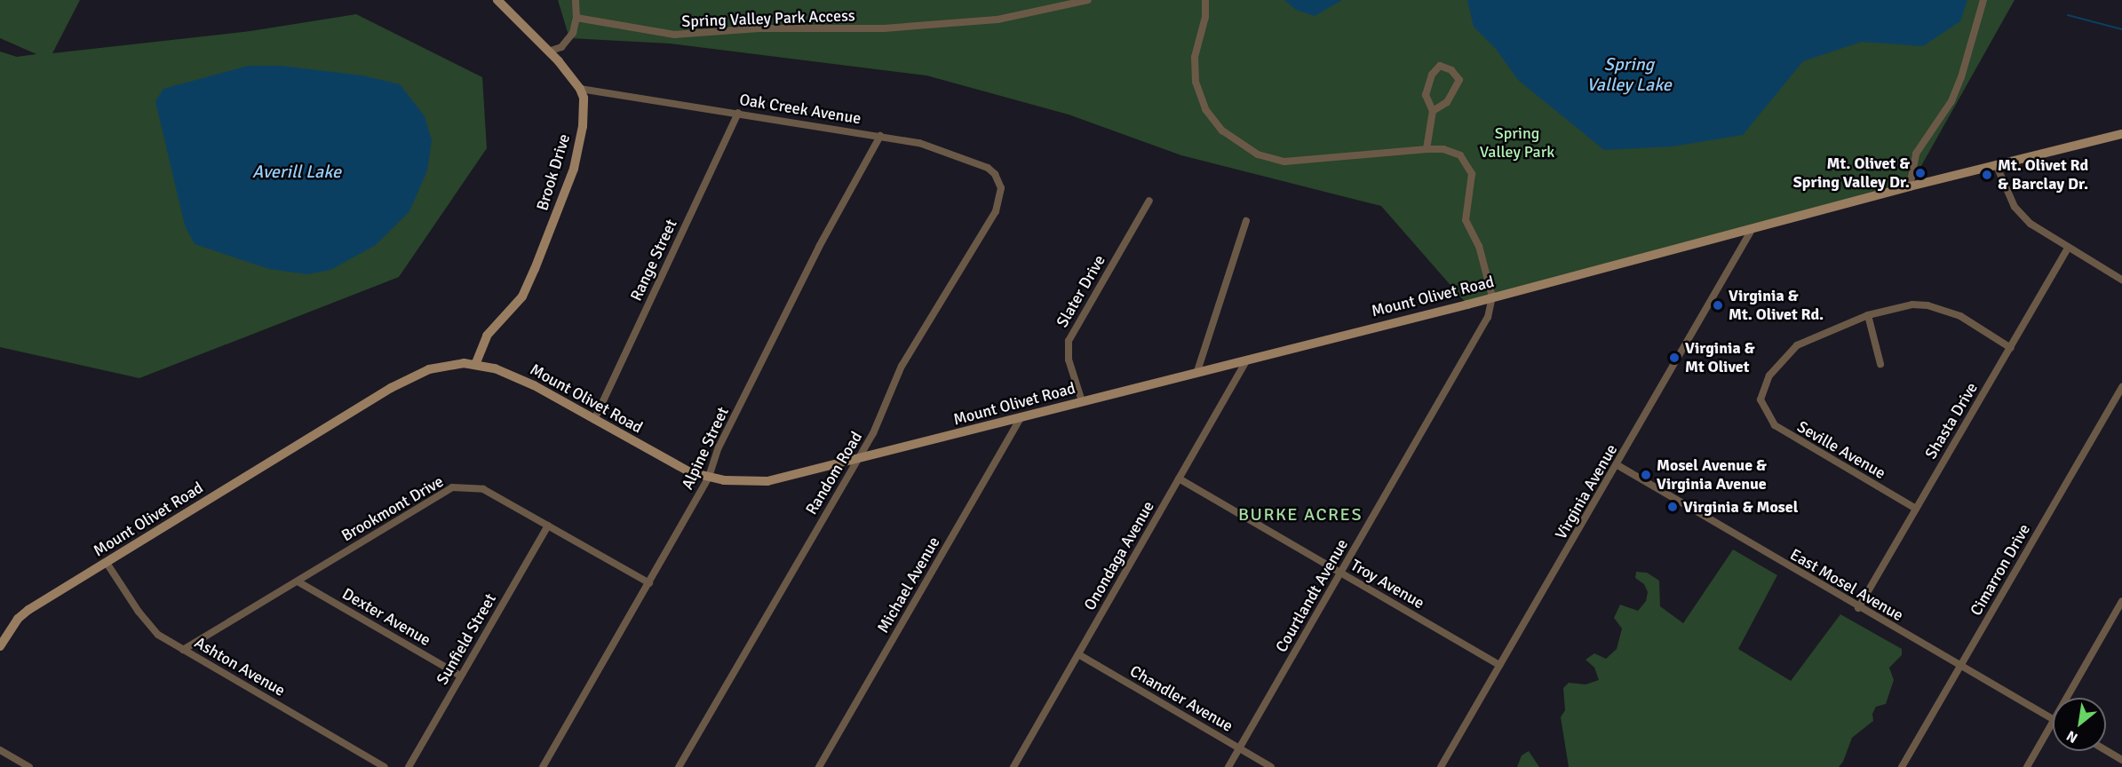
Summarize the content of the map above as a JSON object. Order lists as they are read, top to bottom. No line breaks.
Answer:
{"streets":{"street":["Spring Valley Park Access","Oak Creek Avenue","Brook Drive","Range Street","Slater Drive","Mount Olivet Road","Shasta Drive","Alpine Street","Seville Avenue","Random Road","Virginia Avenue","Brookmont Drive","Onondaga Avenue","Cimarron Drive","Troy Avenue","Michael Avenue","East Mosel Avenue","Courtlandt Avenue","Dexter Avenue","Sunfield Street","Ashton Avenue","Chandler Avenue"]},"crossings":[["Oak Creek Avenue","Brook Drive"],["Oak Creek Avenue","Range Street"],["Oak Creek Avenue","Alpine Street"],["Oak Creek Avenue","Random Road"],["Brook Drive","Mount Olivet Road"],["Range Street","Mount Olivet Road"],["Slater Drive","Mount Olivet Road"],["Mount Olivet Road","Alpine Street"],["Mount Olivet Road","Random Road"],["Mount Olivet Road","Virginia Avenue"],["Mount Olivet Road","Onondaga Avenue"],["Mount Olivet Road","Michael Avenue"],["Mount Olivet Road","Courtlandt Avenue"],["Mount Olivet Road","Ashton Avenue"],["Shasta Drive","Seville Avenue"],["Shasta Drive","East Mosel Avenue"],["Alpine Street","Brookmont Drive"],["Virginia Avenue","Troy Avenue"],["Virginia Avenue","East Mosel Avenue"],["Brookmont Drive","Dexter Avenue"],["Brookmont Drive","Sunfield Street"],["Brookmont Drive","Ashton Avenue"],["Onondaga Avenue","Troy Avenue"],["Onondaga Avenue","Chandler Avenue"],["Cimarron Drive","East Mosel Avenue"],["Troy Avenue","Courtlandt Avenue"],["Courtlandt Avenue","Chandler Avenue"],["Dexter Avenue","Sunfield Street"]],"districts":["BURKE ACRES"],"water":["Spring Valley Lake","Averill Lake"],"parks":["Spring Valley Park"],"places":["Mt. Olivet & Spring Valley Dr.","Mt. Olivet Rd & Barclay Dr.","Virginia & Mt. Olivet Rd.","Virginia & Mt Olivet","Mosel Avenue & Virginia Avenue","Virginia & Mosel"],"north":"bottom left"}
